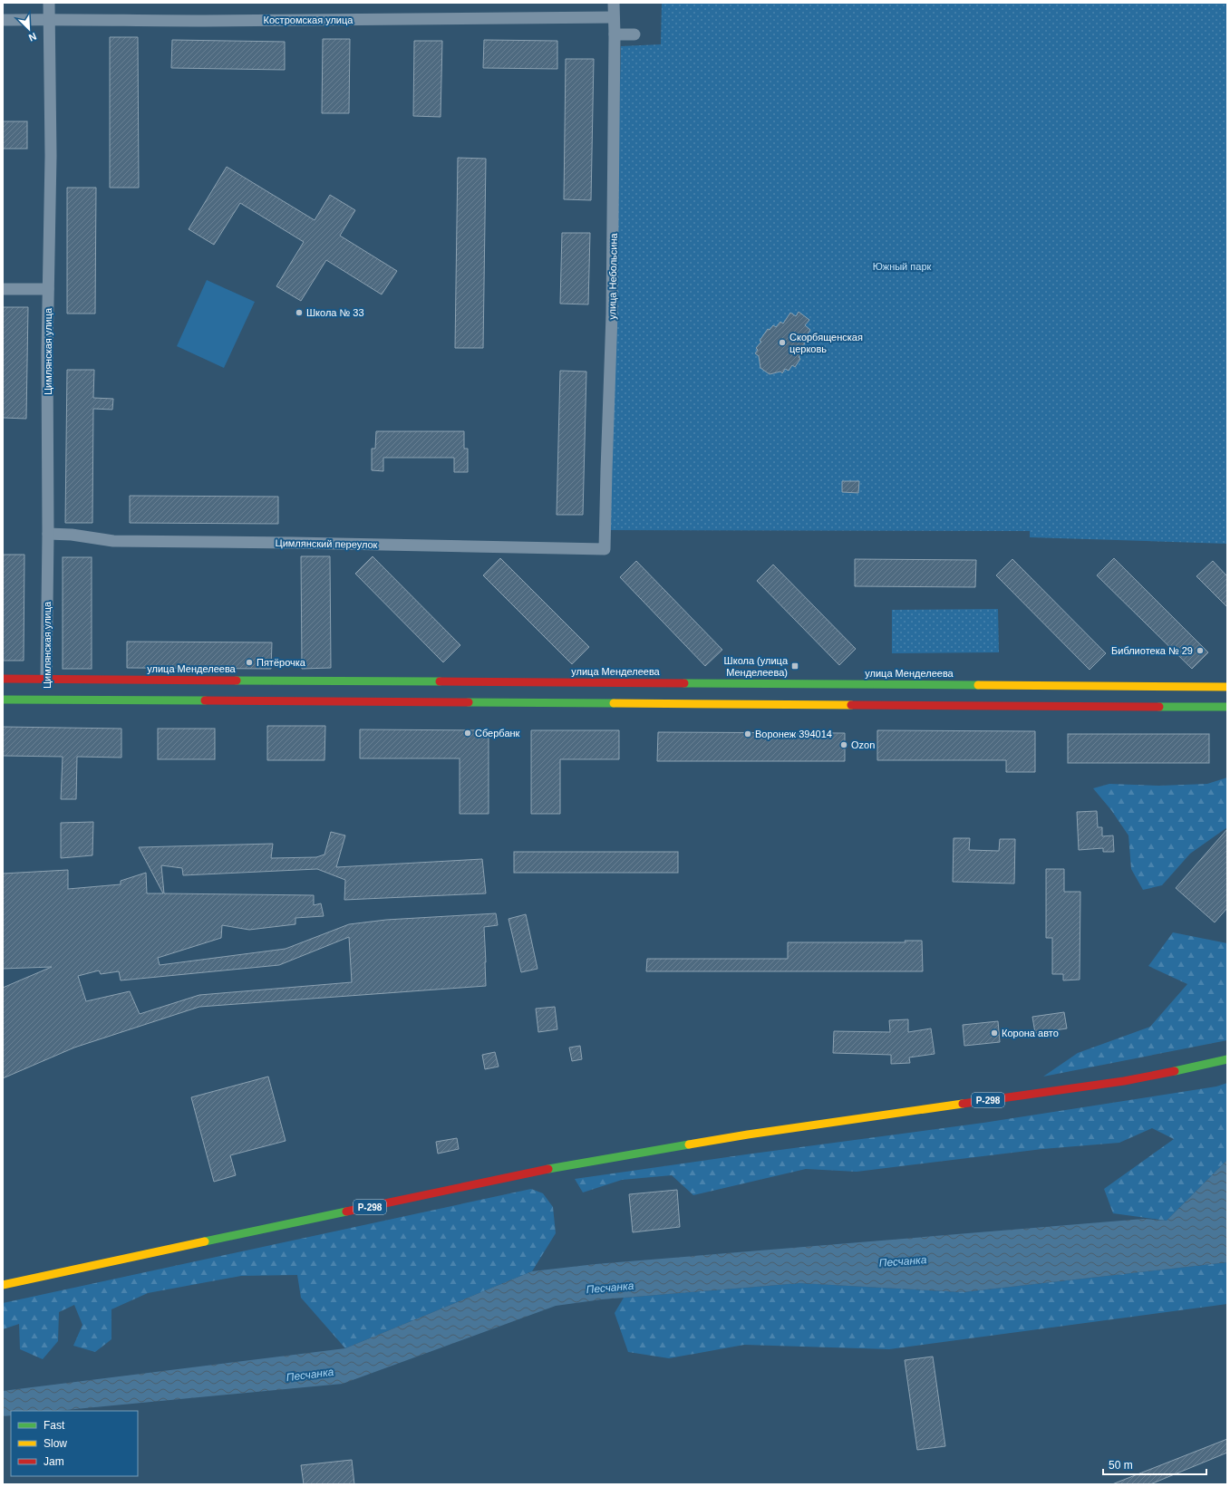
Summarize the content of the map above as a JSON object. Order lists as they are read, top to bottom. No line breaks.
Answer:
{"streets":{"main road":["улица Менделеева","Р-298"],"street":["Костромская улица","улица Небольсина","Цимлянская улица","Цимлянский переулок"]},"crossings":[["Костромская улица","улица Небольсина"],["Костромская улица","Цимлянская улица"],["улица Небольсина","Цимлянский переулок"],["Цимлянская улица","Цимлянский переулок"],["Цимлянская улица","улица Менделеева"]],"water":["Песчанка"],"parks":["Южный парк"],"places":{"other":["Школа № 33","Скорбященская церковь","Библиотека № 29","Пятёрочка","Сбербанк","Воронеж 394014","Ozon","Корона авто"],"transit":["Школа (улица Менделеева)"]},"legend":["Fast","Slow","Jam"],"scale_bar":"50 m","north":"bottom right"}
